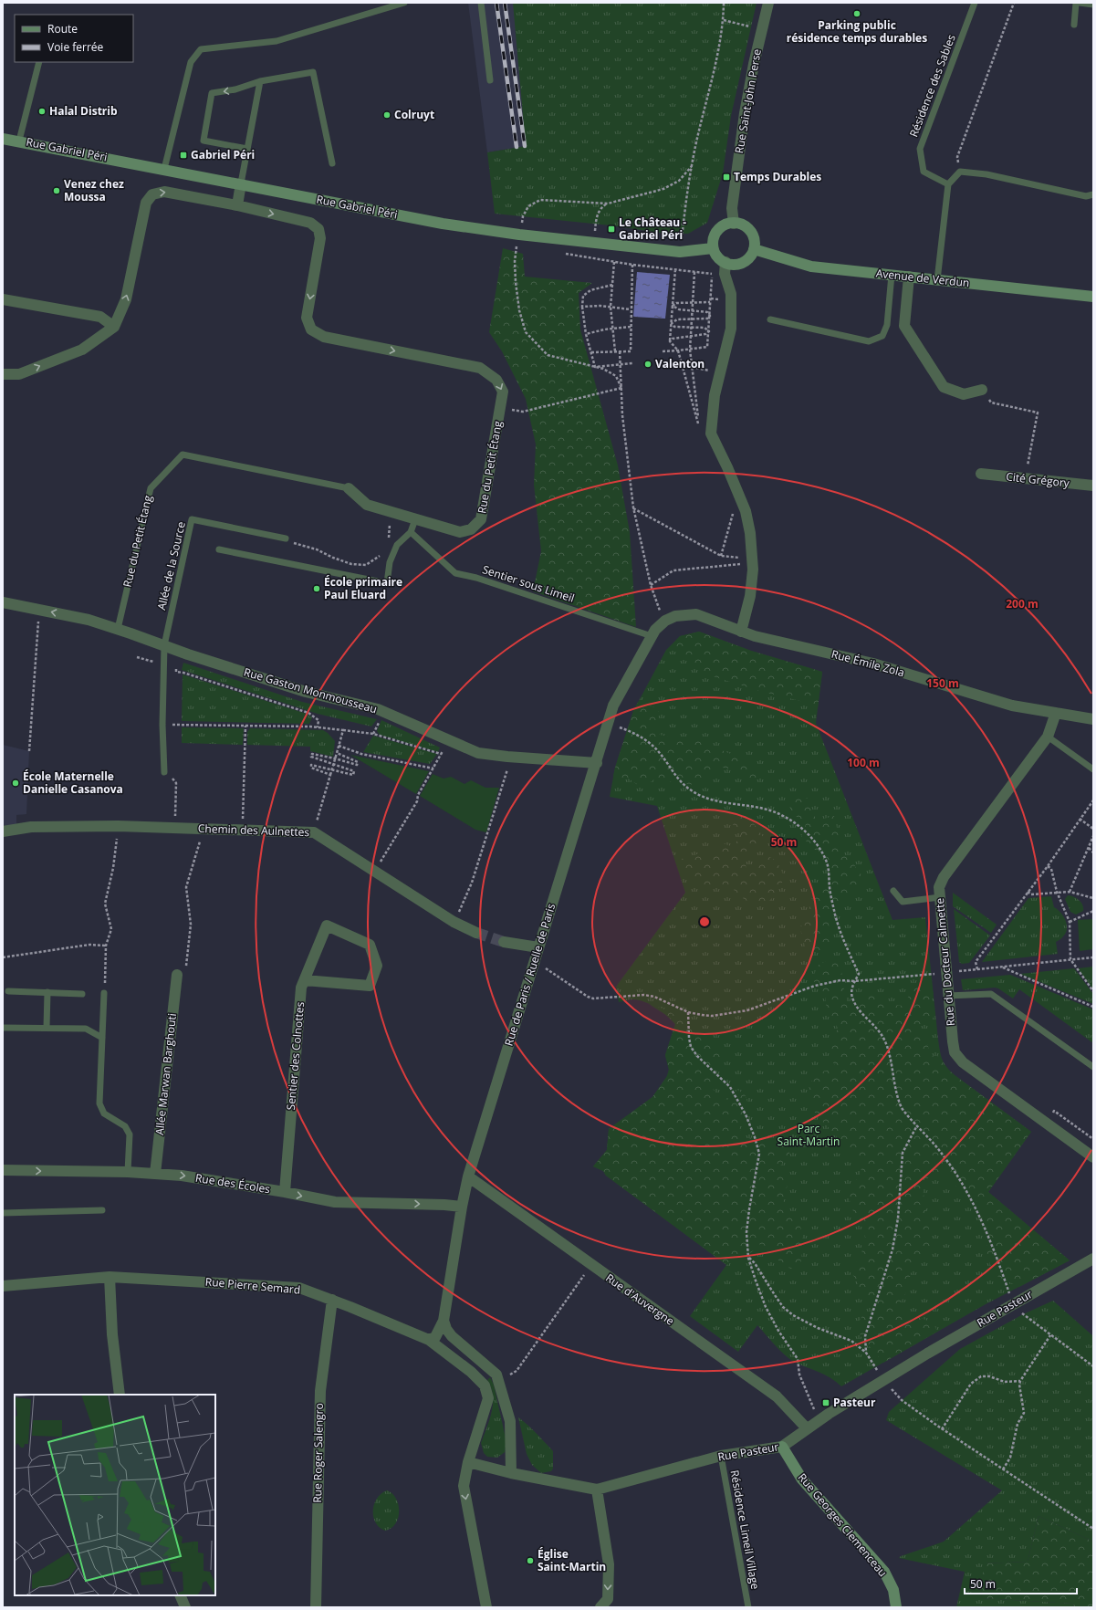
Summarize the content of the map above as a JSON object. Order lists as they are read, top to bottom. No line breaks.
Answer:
{"streets":{"street":["Rue Saint-John Perse","Rue Gabriel Péri","Avenue de Verdun","Rue du Petit Étang","Cité Grégory","Rue Émile Zola","Rue Gaston Monmousseau","Chemin des Aulnettes","Rue du Docteur Calmette","Rue de Paris / Ruelle de Paris","Sentier des Colnottes","Allée Marwan Barghouti","Rue des Écoles","Rue Pierre Semard","Rue d'Auvergne","Rue Pasteur","Rue Roger Salengro","Rue Georges Clemenceau"],"lane":["Résidence des Sables","Allée de la Source","Sentier sous Limeil","Résidence Limeil Village"]},"crossings":[["Rue Saint-John Perse","Rue Gabriel Péri"],["Rue Saint-John Perse","Avenue de Verdun"],["Rue Gabriel Péri","Avenue de Verdun"],["Rue du Petit Étang","Rue Gaston Monmousseau"],["Allée de la Source","Rue Gaston Monmousseau"],["Sentier sous Limeil","Rue de Paris / Ruelle de Paris"],["Rue Émile Zola","Rue du Docteur Calmette"],["Rue Émile Zola","Rue de Paris / Ruelle de Paris"],["Rue Gaston Monmousseau","Rue de Paris / Ruelle de Paris"],["Rue de Paris / Ruelle de Paris","Rue des Écoles"],["Rue de Paris / Ruelle de Paris","Rue Pierre Semard"],["Rue de Paris / Ruelle de Paris","Rue d'Auvergne"],["Sentier des Colnottes","Rue des Écoles"],["Allée Marwan Barghouti","Rue des Écoles"],["Rue Pierre Semard","Rue Pasteur"],["Rue Pierre Semard","Rue Roger Salengro"],["Rue d'Auvergne","Rue Pasteur"],["Rue Pasteur","Rue Georges Clemenceau"],["Rue Pasteur","Résidence Limeil Village"]],"one_way":["Rue des Écoles"],"parks":["Parc Saint-Martin"],"places":{"other":["Parking public résidence temps durables","Halal Distrib","Colruyt","Venez chez Moussa","Valenton","École primaire Paul Eluard","École Maternelle Danielle Casanova","Église Saint-Martin"],"transit":["Gabriel Péri","Temps Durables","Le Château - Gabriel Péri","Pasteur"]},"legend":["Route","Voie ferrée"],"scale_bar":"50 m","rings":["200 m","150 m","100 m","50 m"]}
